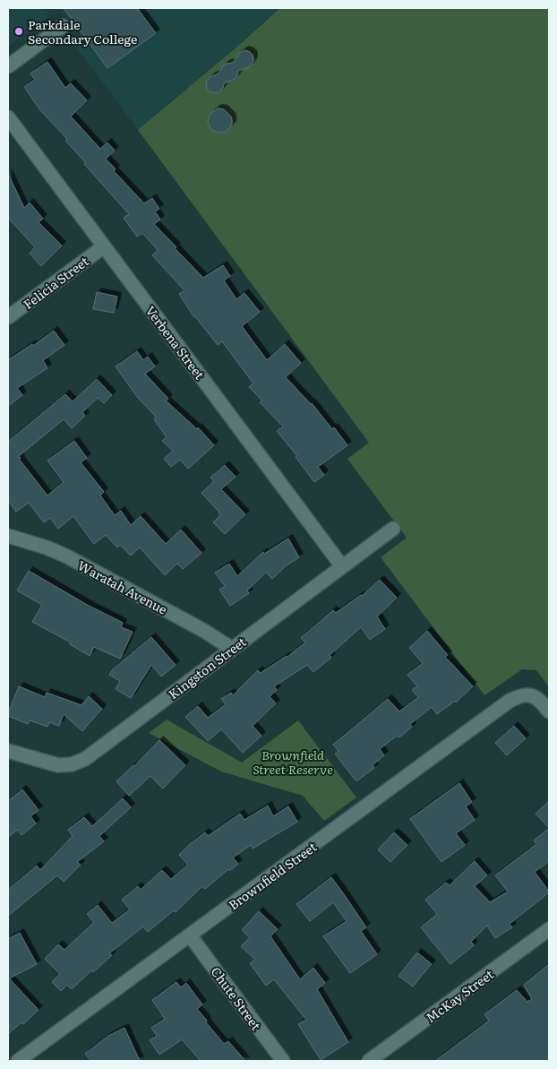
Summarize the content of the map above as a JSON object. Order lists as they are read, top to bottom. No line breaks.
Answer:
{"streets":{"street":["Felicia Street","Verbena Street","Waratah Avenue","Kingston Street","Brownfield Street","McKay Street","Chute Street"]},"crossings":[["Felicia Street","Verbena Street"],["Verbena Street","Kingston Street"],["Waratah Avenue","Kingston Street"],["Brownfield Street","Chute Street"]],"parks":["Brownfield Street Reserve"],"places":["Parkdale Secondary College"]}
